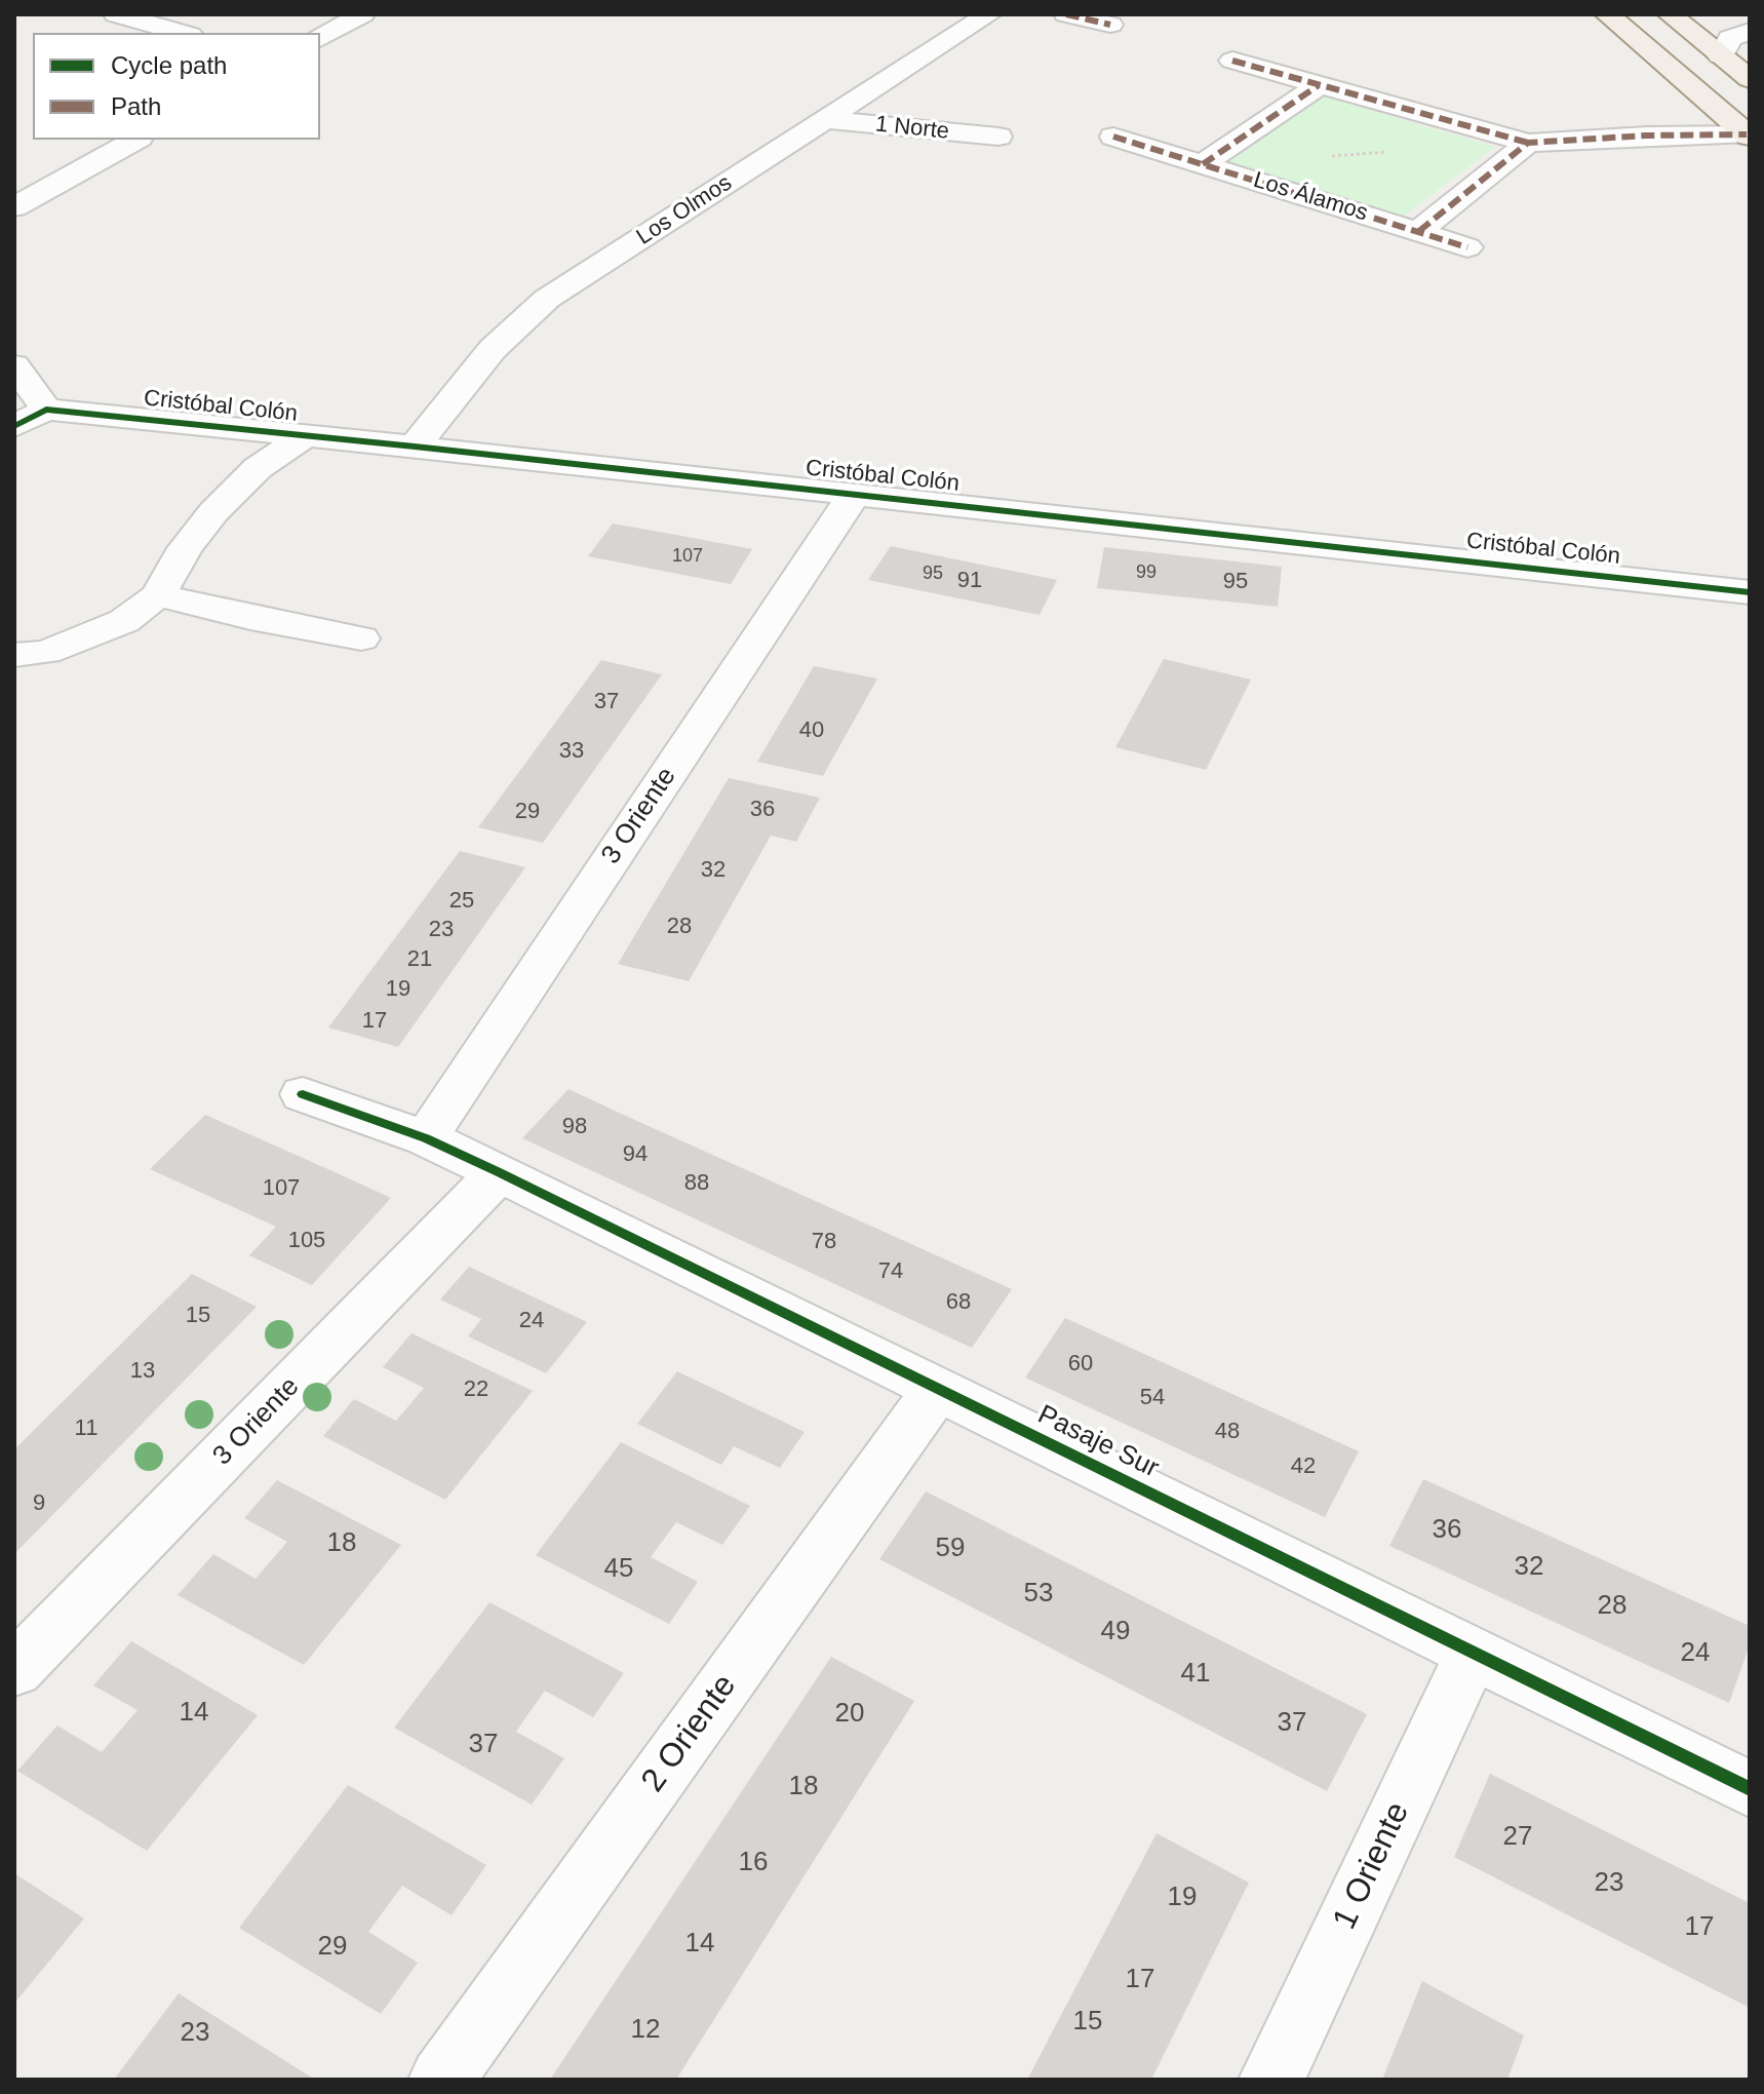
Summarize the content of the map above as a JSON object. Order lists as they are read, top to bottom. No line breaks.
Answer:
{"streets":{"street":["1 Norte","Los Álamos","Los Olmos","Cristóbal Colón","3 Oriente","Pasaje Sur","2 Oriente","1 Oriente"]},"crossings":[["1 Norte","Los Olmos"],["Los Olmos","Cristóbal Colón"],["Cristóbal Colón","3 Oriente"],["3 Oriente","Pasaje Sur"],["Pasaje Sur","2 Oriente"],["Pasaje Sur","1 Oriente"]],"house_numbers":["107","99","95","91","95","37","40","33","36","29","32","25","28","23","21","19","17","98","94","88","107","105","78","74","68","15","24","60","13","22","54","11","48","42","9","36","18","59","32","45","53","28","49","24","41","14","20","37","37","18","27","16","23","19","17","14","29","17","15","12","23"],"legend":["Cycle path","Path"]}
